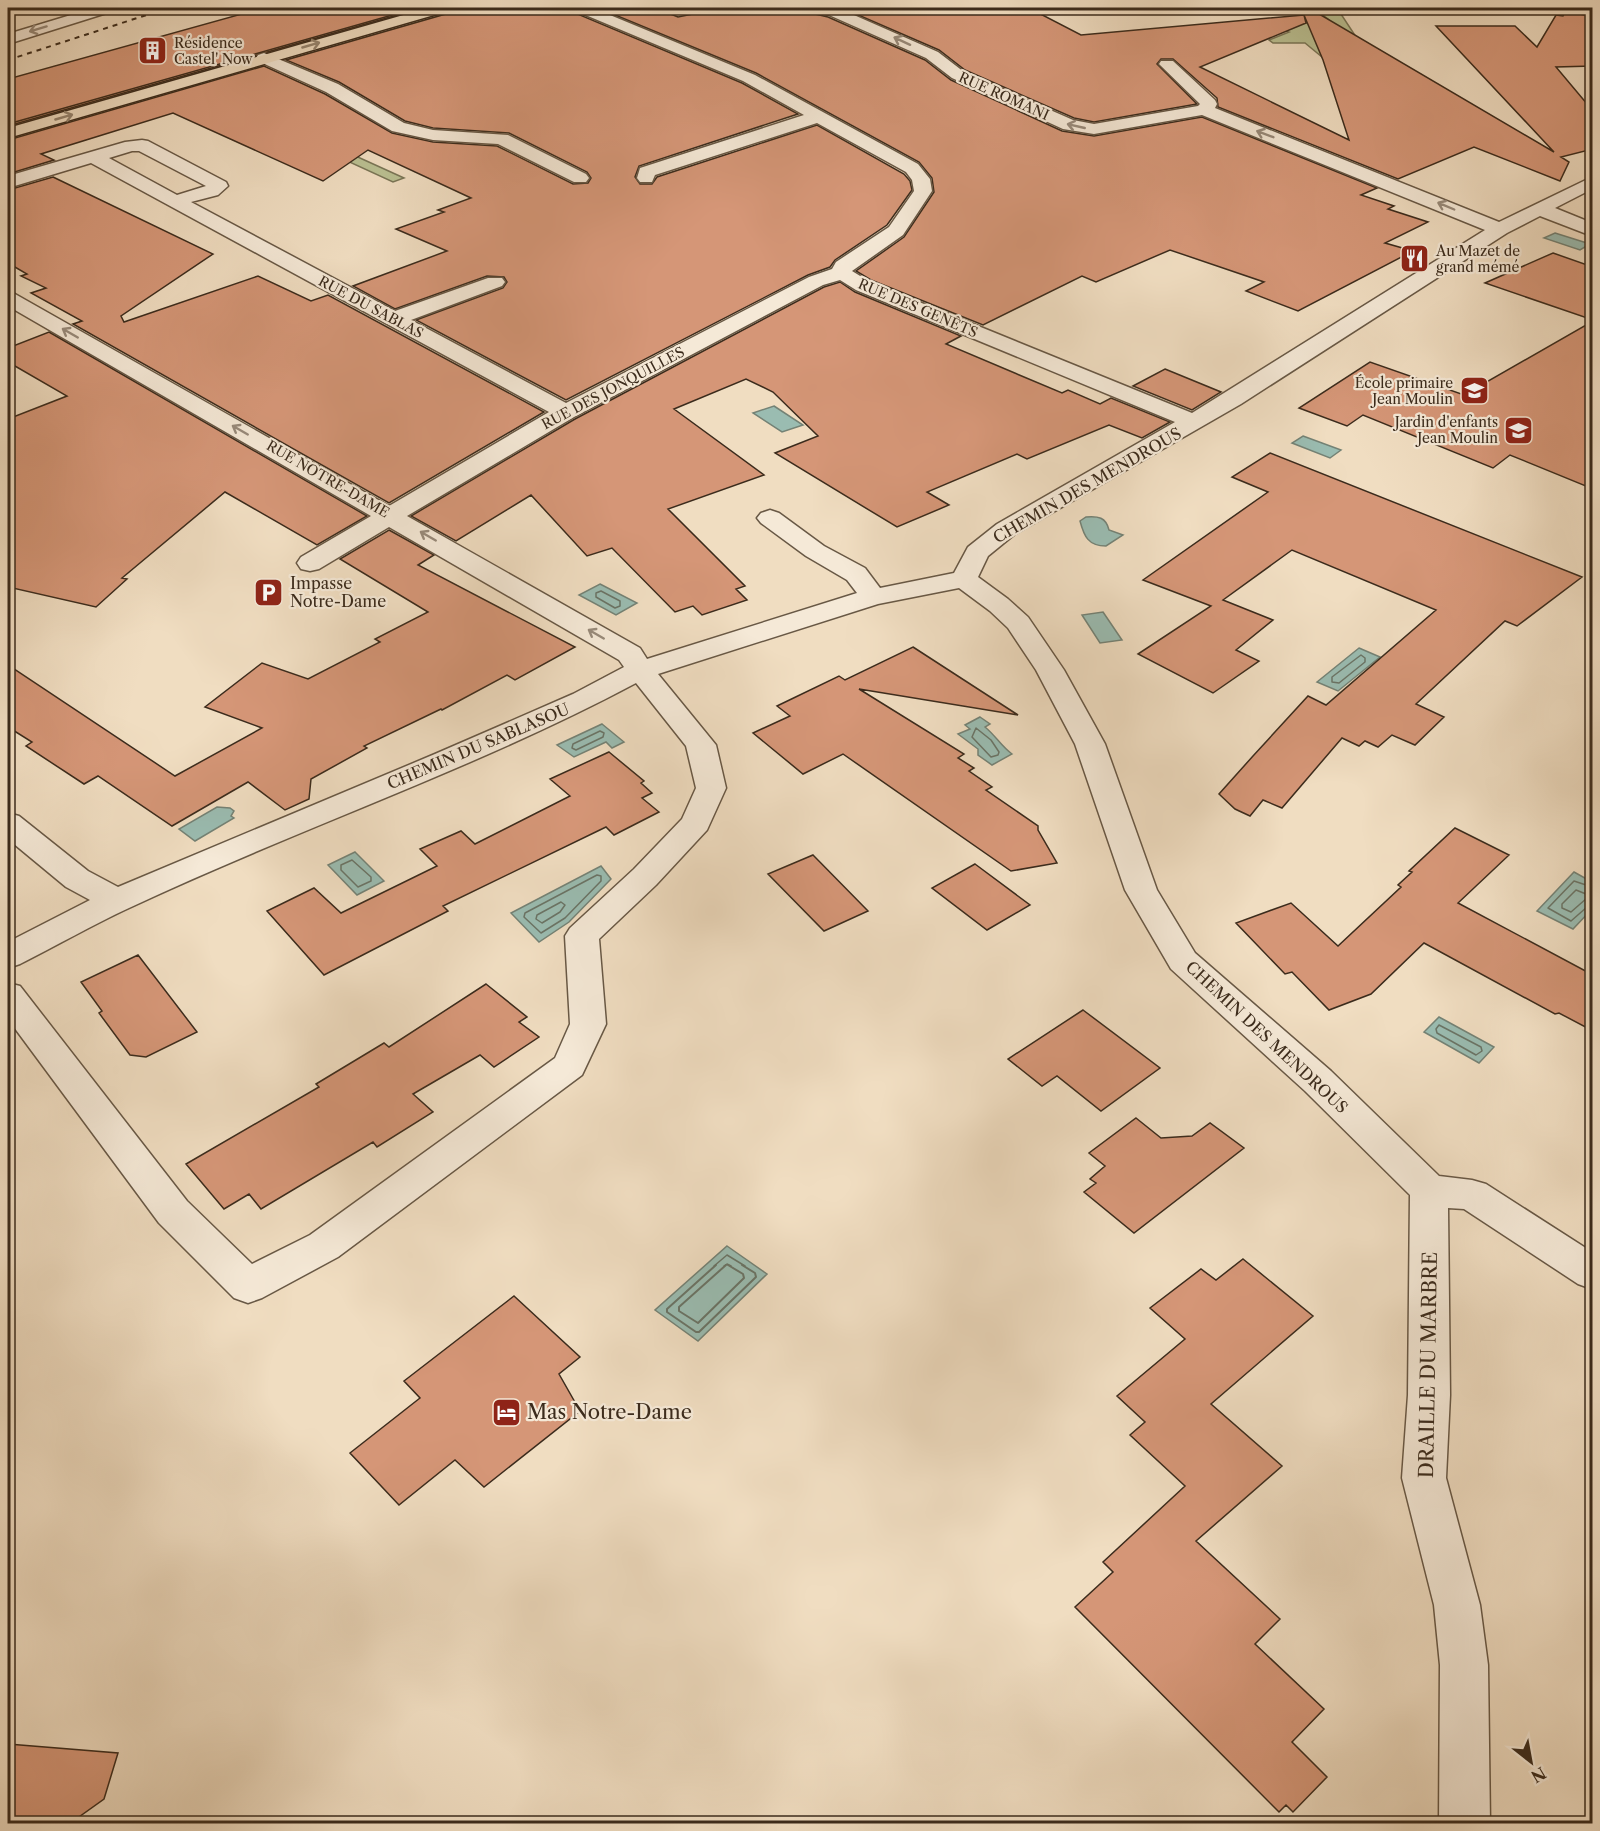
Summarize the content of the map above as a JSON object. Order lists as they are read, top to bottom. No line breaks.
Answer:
{"streets":{"street":["RUE ROMANI","RUE DU SABLAS","RUE DES GENÊTS","RUE DES JONQUILLES","RUE NOTRE-DAME","CHEMIN DES MENDROUS","CHEMIN DU SABLASOU","DRAILLE DU MARBRE"]},"crossings":[["RUE DU SABLAS","RUE DES JONQUILLES"],["RUE DES GENÊTS","RUE DES JONQUILLES"],["RUE DES GENÊTS","CHEMIN DES MENDROUS"],["RUE DES JONQUILLES","RUE NOTRE-DAME"],["RUE NOTRE-DAME","CHEMIN DU SABLASOU"],["CHEMIN DES MENDROUS","CHEMIN DU SABLASOU"],["CHEMIN DES MENDROUS","DRAILLE DU MARBRE"]],"one_way":["RUE ROMANI","RUE NOTRE-DAME"],"places":{"building":["Résidence Castel' Now"],"restaurant":["Au Mazet de grand mémé"],"school or university":["École primaire Jean Moulin","Jardin d'enfants Jean Moulin"],"parking":["Impasse Notre-Dame"],"hotel":["Mas Notre-Dame"]},"north":"bottom right"}
